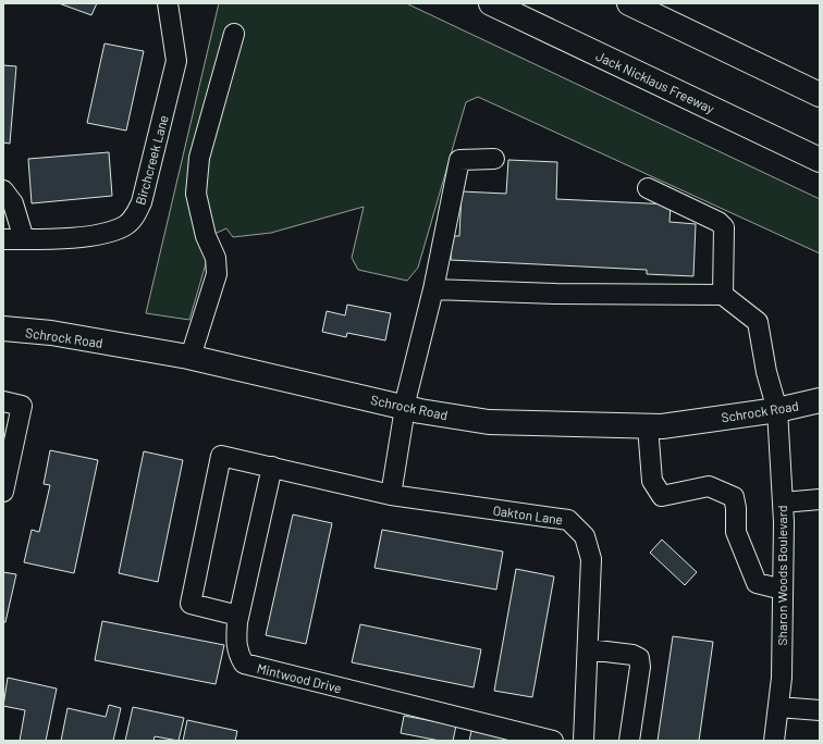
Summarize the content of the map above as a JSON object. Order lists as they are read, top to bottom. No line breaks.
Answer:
{"streets":{"main road":["Jack Nicklaus Freeway","Schrock Road"],"street":["Birchcreek Lane","Oakton Lane","Sharon Woods Boulevard","Mintwood Drive"]},"crossings":[["Schrock Road","Sharon Woods Boulevard"],["Oakton Lane","Mintwood Drive"]]}
